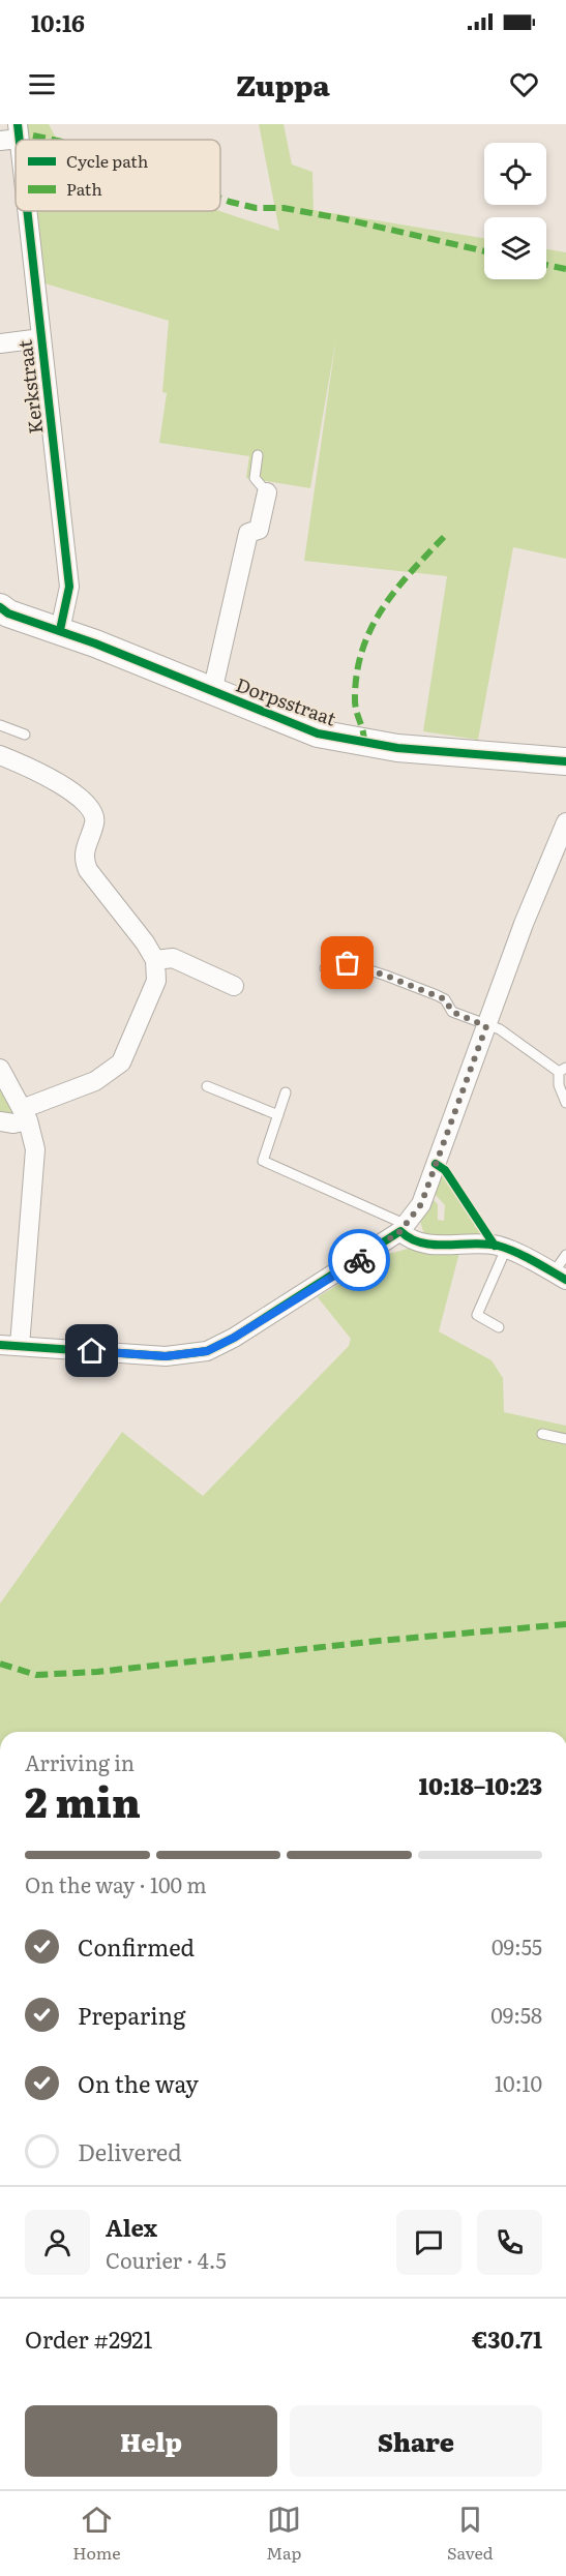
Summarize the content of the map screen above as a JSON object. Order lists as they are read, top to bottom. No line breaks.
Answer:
{"streets":{"street":["Kerkstraat","Dorpsstraat"]},"crossings":[["Kerkstraat","Dorpsstraat"]],"legend":["Cycle path","Path"],"page":{"status":"10:16","header":"Zuppa","heading":["2 min","Arriving in","10:18–10:23"],"panel":["Alex","Courier · 4.5","Order #2921","€30.71"],"bar":"On the way · 100 m","list":[["Confirmed","09:55"],["Preparing","09:58"],["On the way","10:10"],"Delivered"],"buttons":["Help","Share"],"tabs":["Home","Map","Saved"]}}
